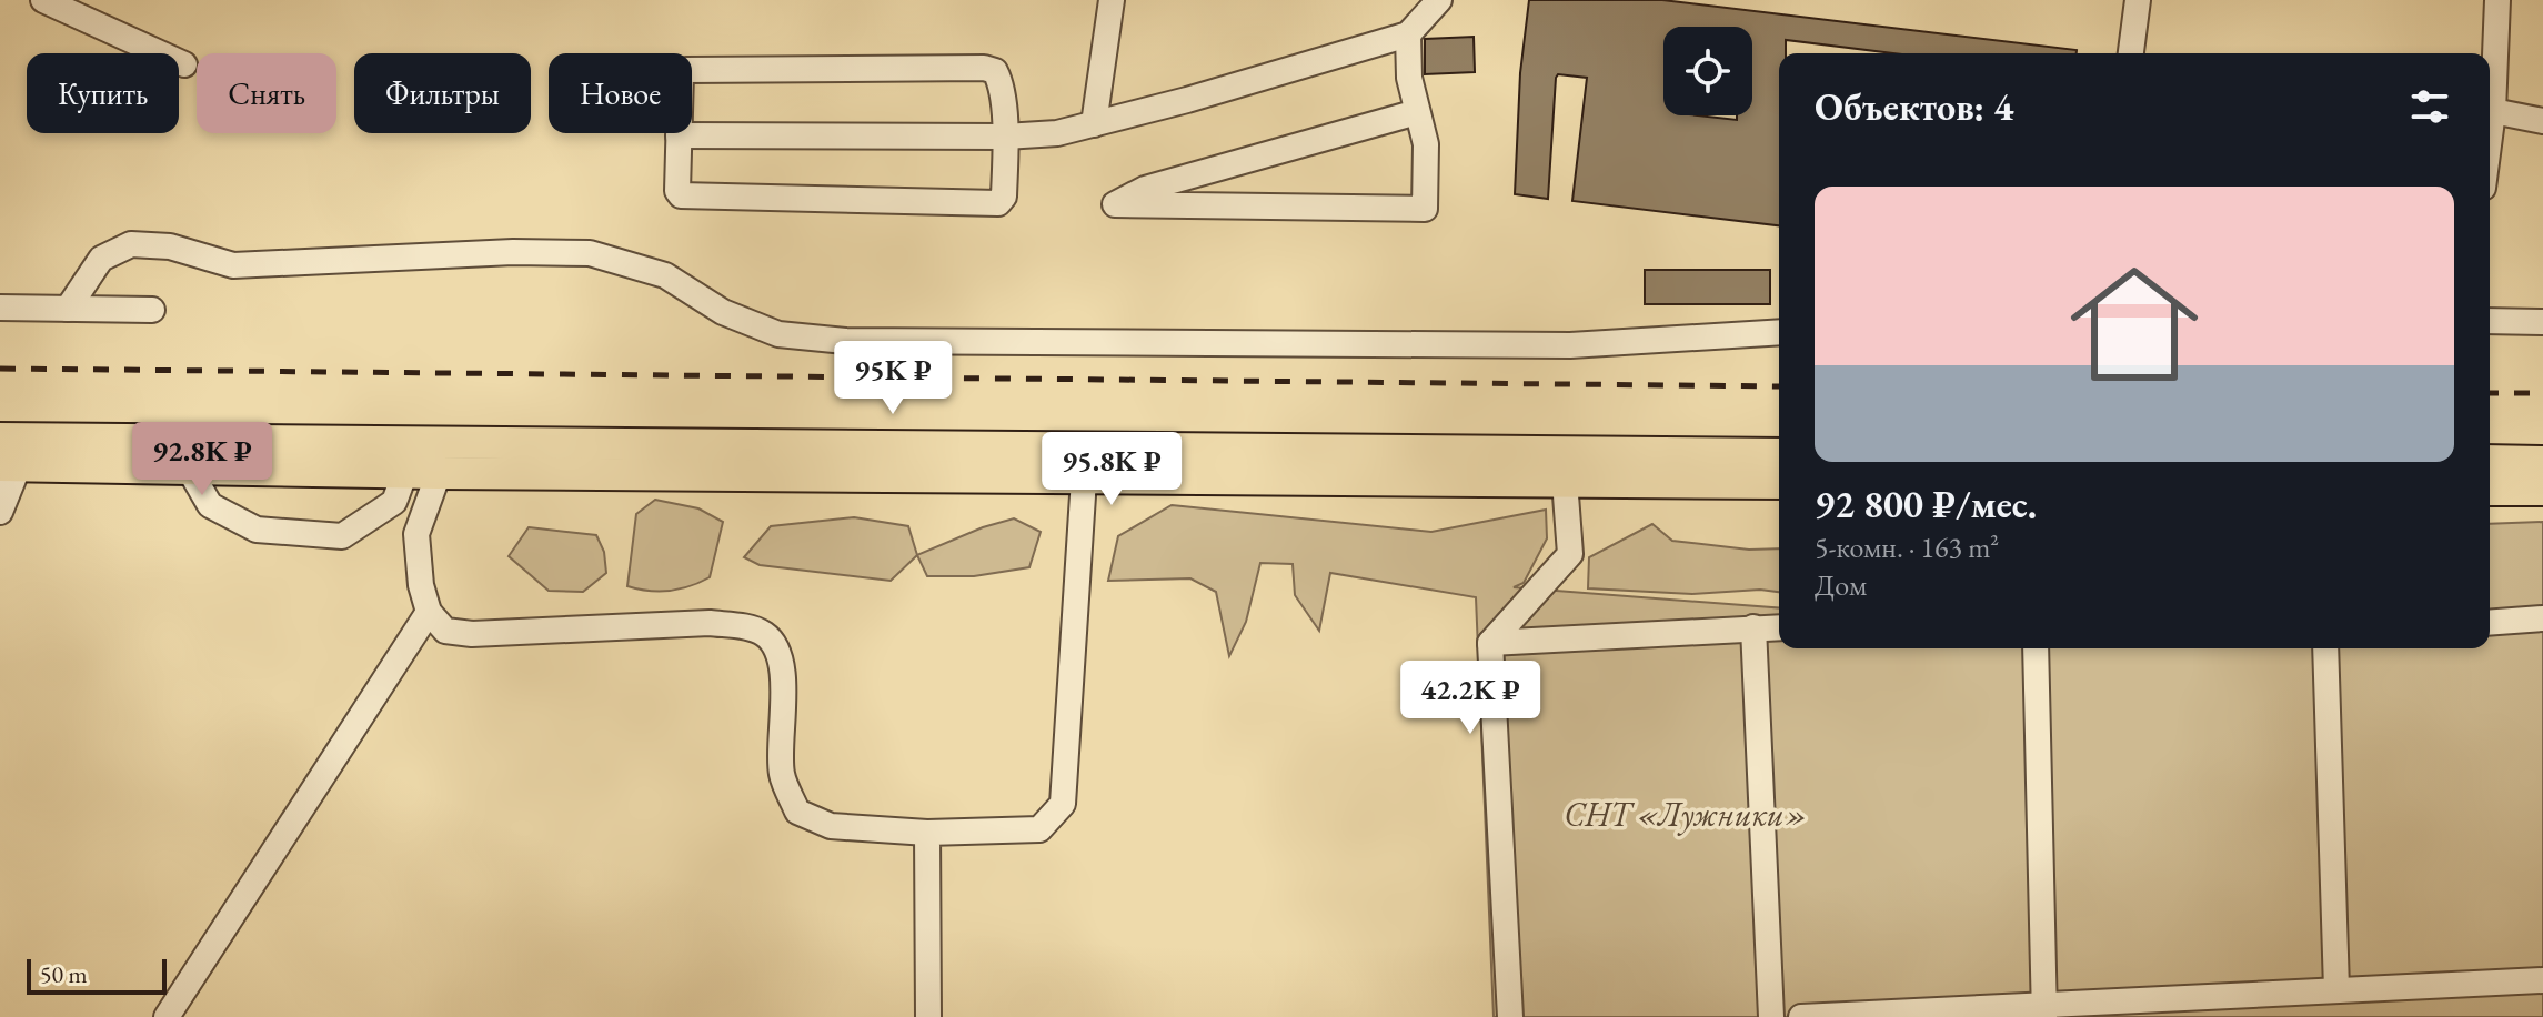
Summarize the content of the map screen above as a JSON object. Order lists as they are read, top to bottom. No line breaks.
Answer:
{"parks":["СНТ «Лужники»"],"scale_bar":"50 m","page":{"chip":["Купить","Снять","Фильтры","Новое"],"heading":"Объектов: 4","list":[{"name":"92 800 ₽/мес.","note":"5-комн. · 163 m² · Дом"}],"price":["95K ₽","92.8K ₽","95.8K ₽","42.2K ₽"],"scale":"50 m"}}
